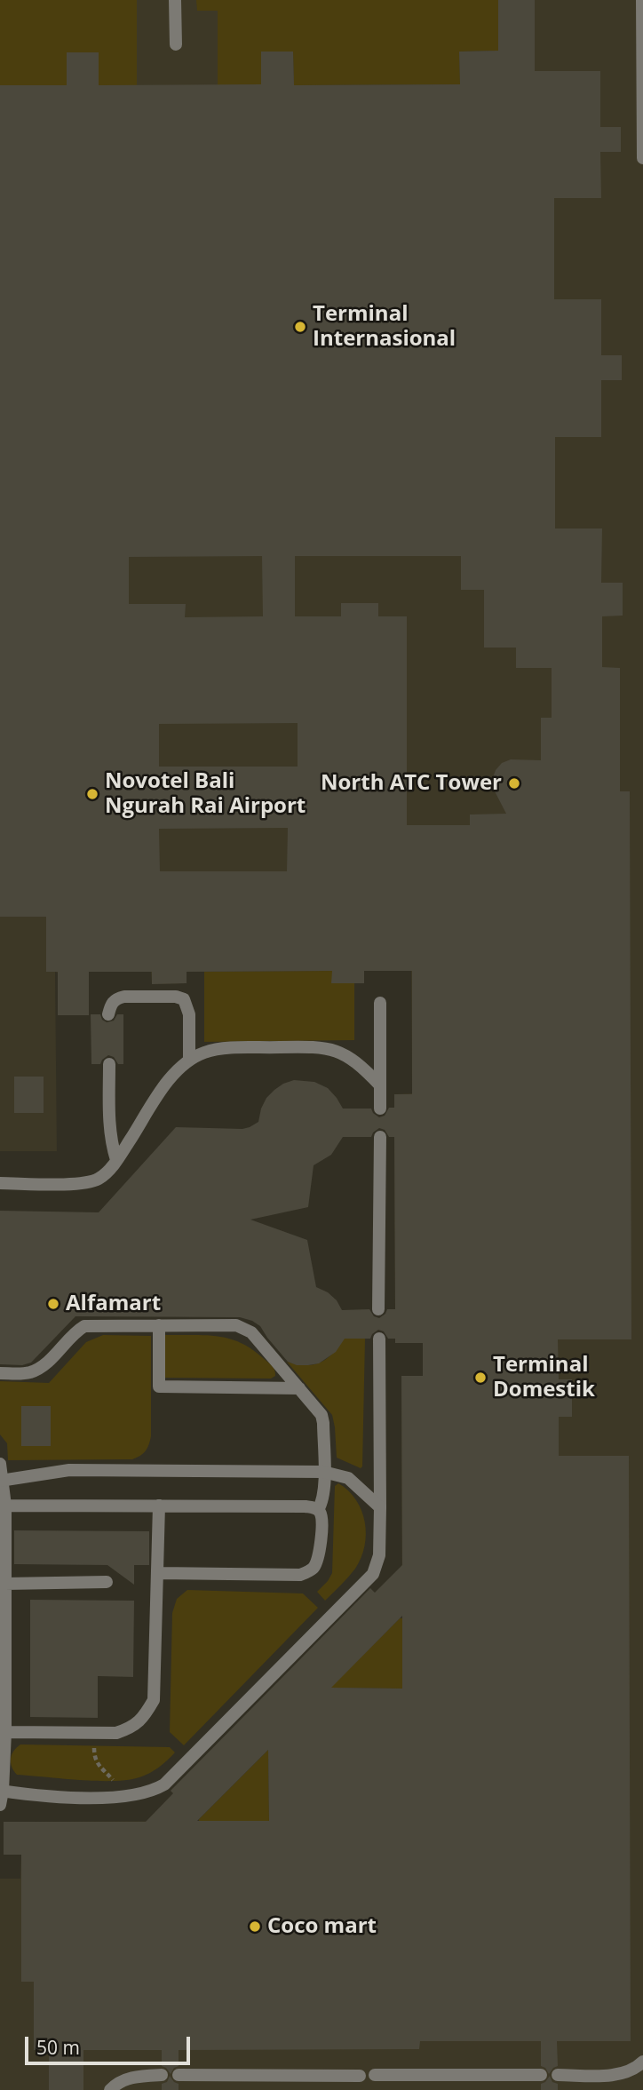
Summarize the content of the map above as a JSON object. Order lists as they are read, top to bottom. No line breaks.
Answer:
{"places":["Terminal Internasional","North ATC Tower","Novotel Bali Ngurah Rai Airport","Alfamart","Terminal Domestik","Coco mart"],"scale_bar":"50 m"}
